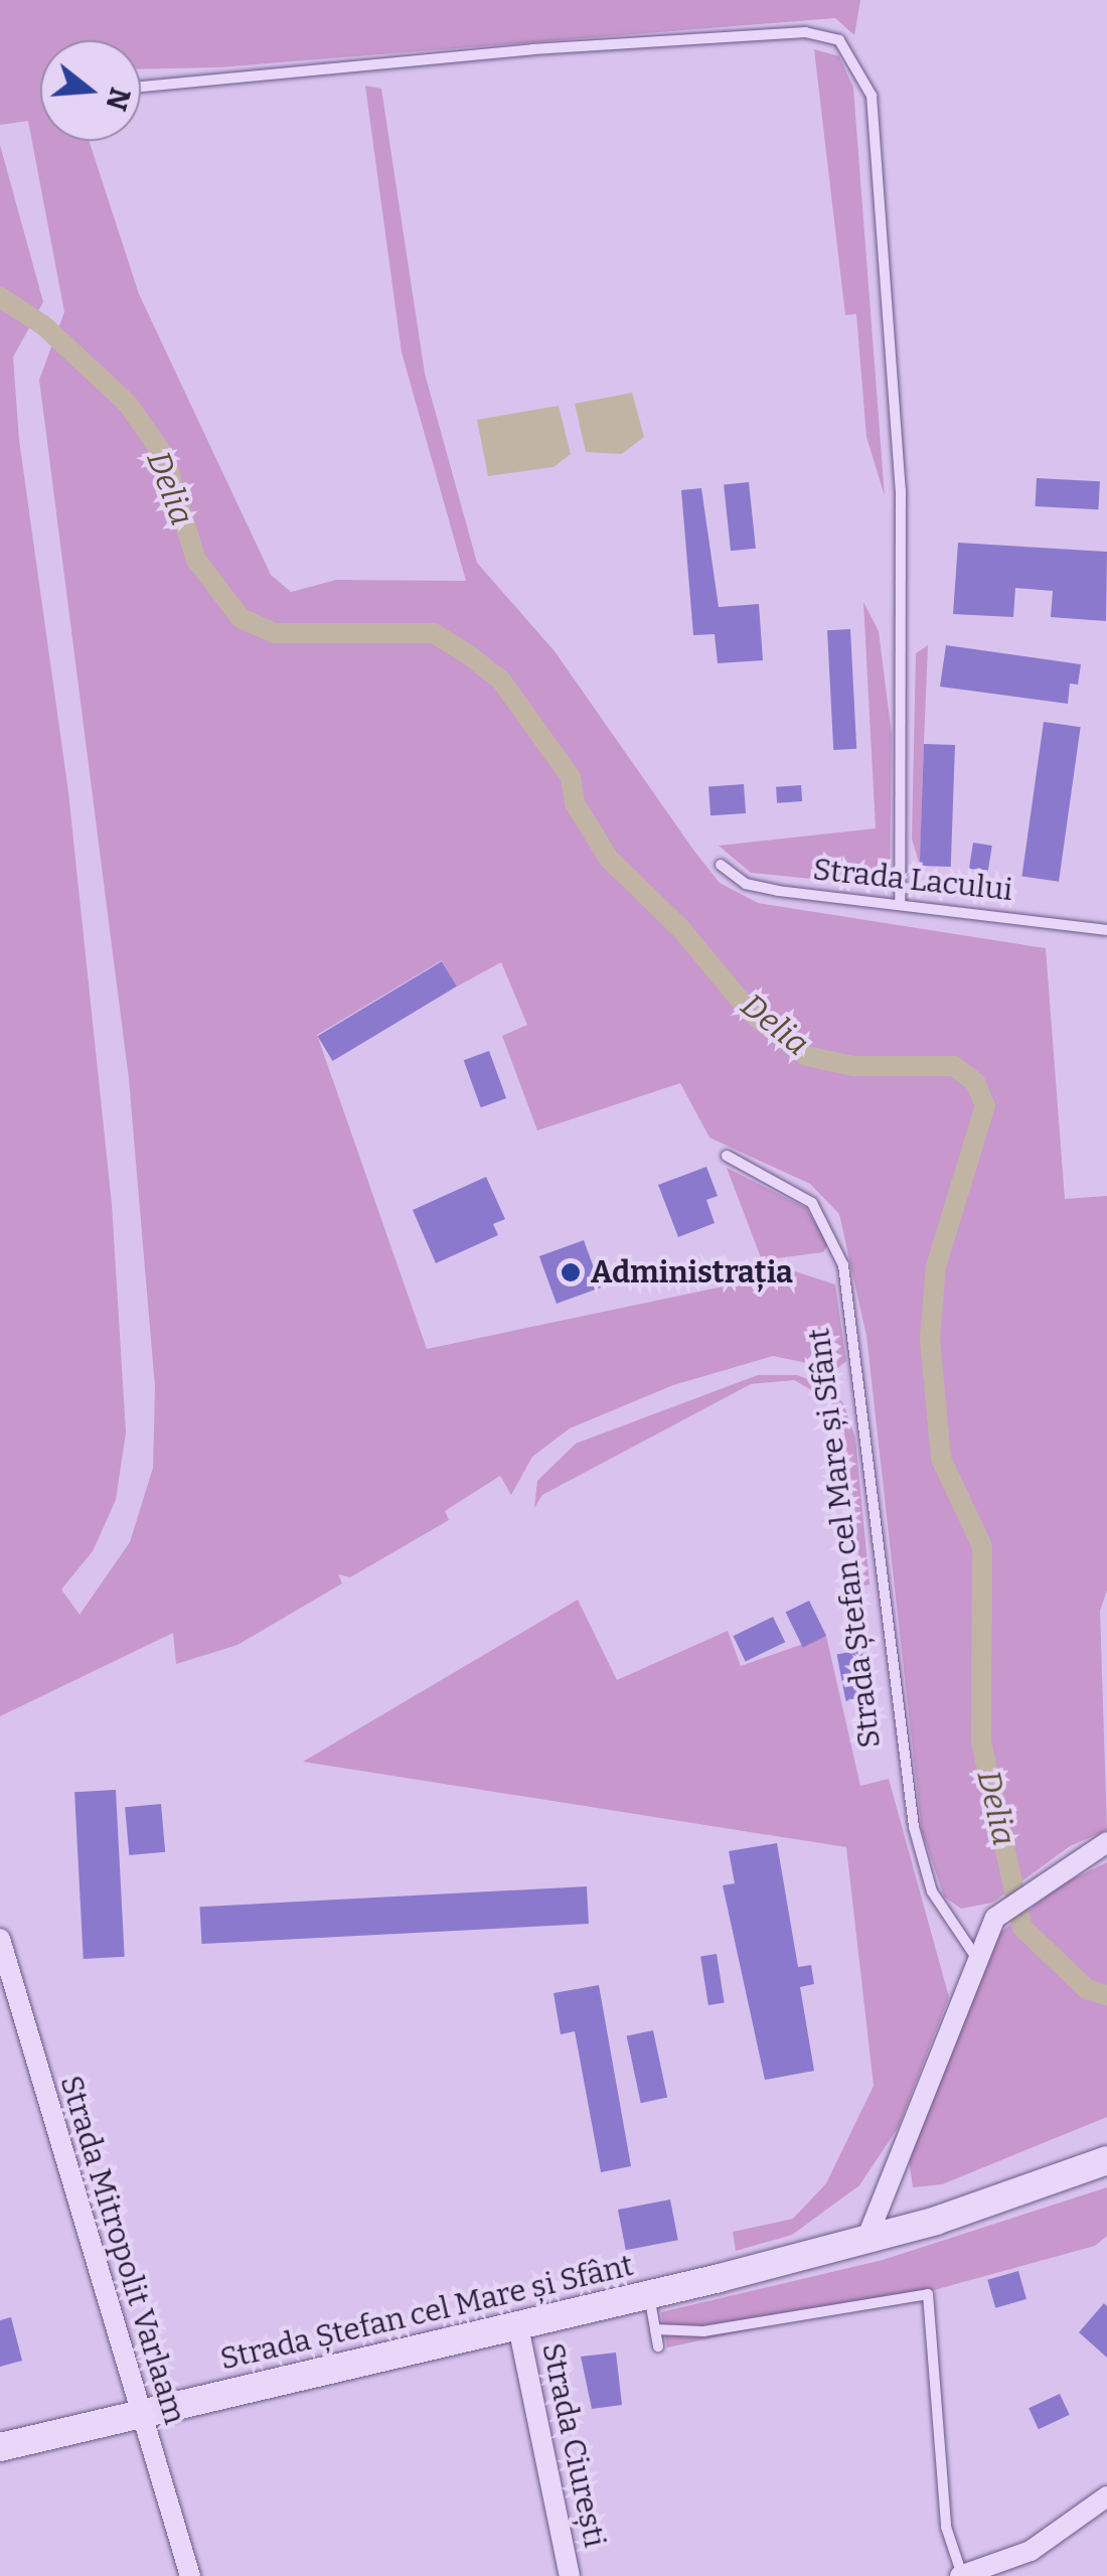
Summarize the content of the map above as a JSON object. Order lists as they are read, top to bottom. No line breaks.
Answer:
{"streets":{"main road":["Strada Ștefan cel Mare și Sfânt"],"street":["Strada Mitropolit Varlaam","Strada Ciurești"],"lane":["Strada Lacului"]},"crossings":[["Strada Ștefan cel Mare și Sfânt","Strada Mitropolit Varlaam"],["Strada Ștefan cel Mare și Sfânt","Strada Ciurești"]],"water":["Delia"],"places":["Administrația"],"north":"right"}
